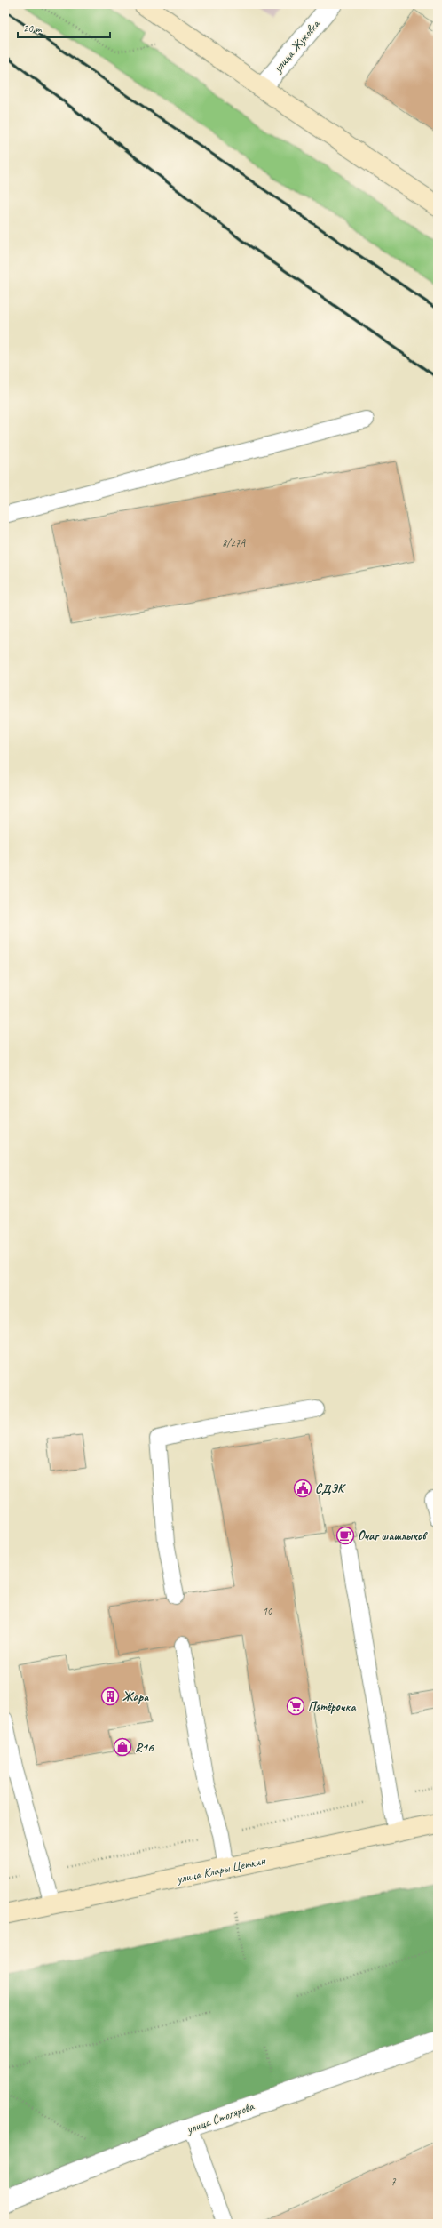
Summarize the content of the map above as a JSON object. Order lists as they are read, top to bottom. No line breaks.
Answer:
{"streets":{"main road":["улица Клары Цеткин"],"street":["улица Жуковка","улица Столярова"]},"places":{"public building":["СДЭК"],"cafe":["Очаг шашлыков"],"building":["Жара"],"supermarket":["Пятёрочка"],"shop":["R16"]},"house_numbers":["8/27А","10","7"],"scale_bar":"20 m"}
